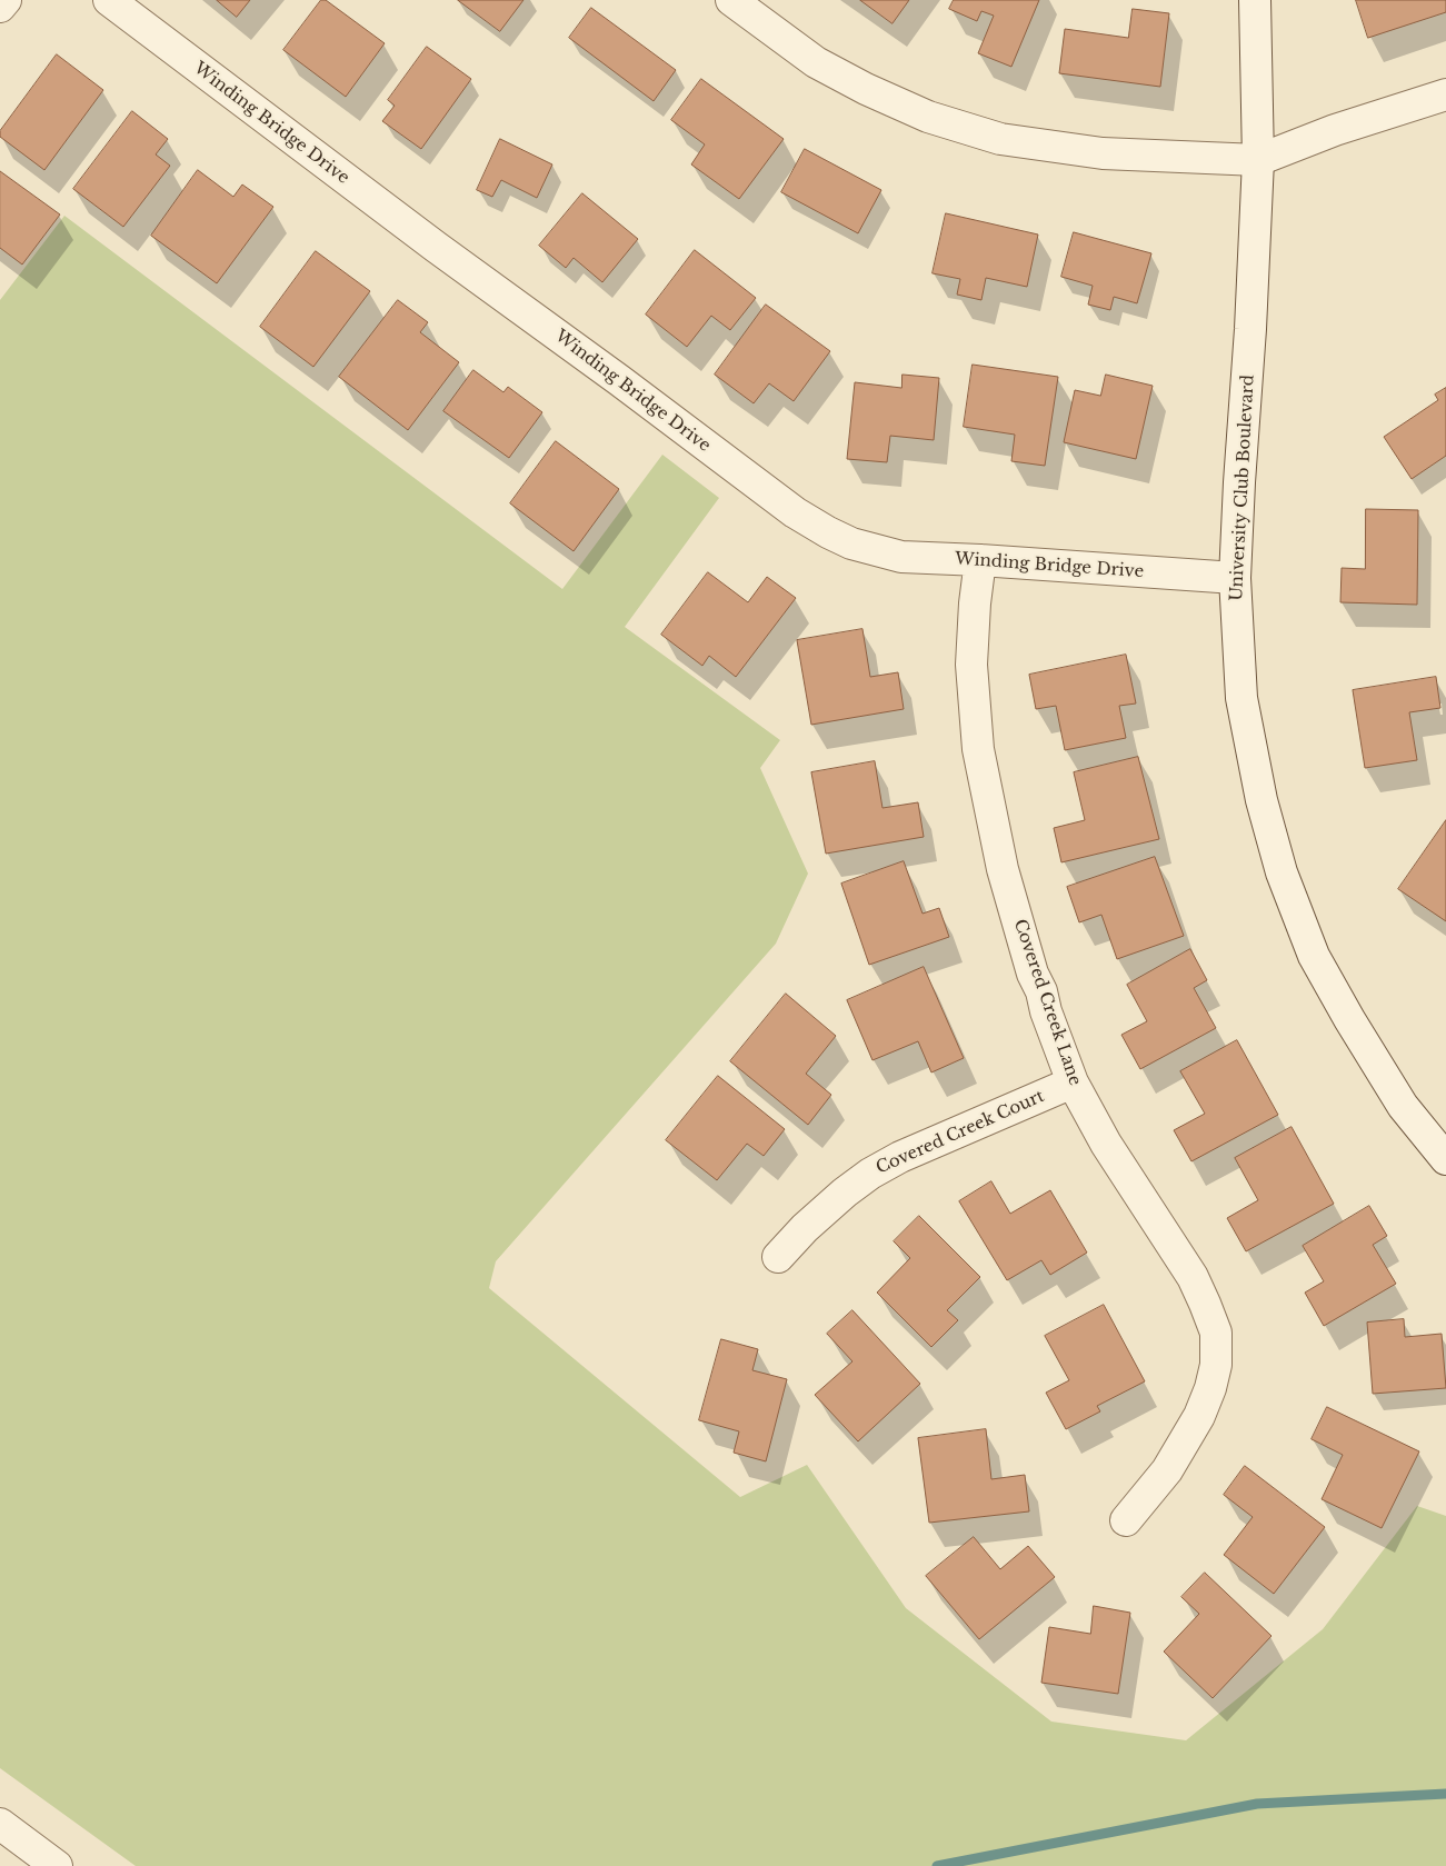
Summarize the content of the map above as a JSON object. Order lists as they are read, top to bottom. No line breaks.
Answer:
{"streets":{"street":["Winding Bridge Drive","University Club Boulevard","Covered Creek Lane","Covered Creek Court"]},"crossings":[["Winding Bridge Drive","University Club Boulevard"],["Winding Bridge Drive","Covered Creek Lane"],["Covered Creek Lane","Covered Creek Court"]]}
